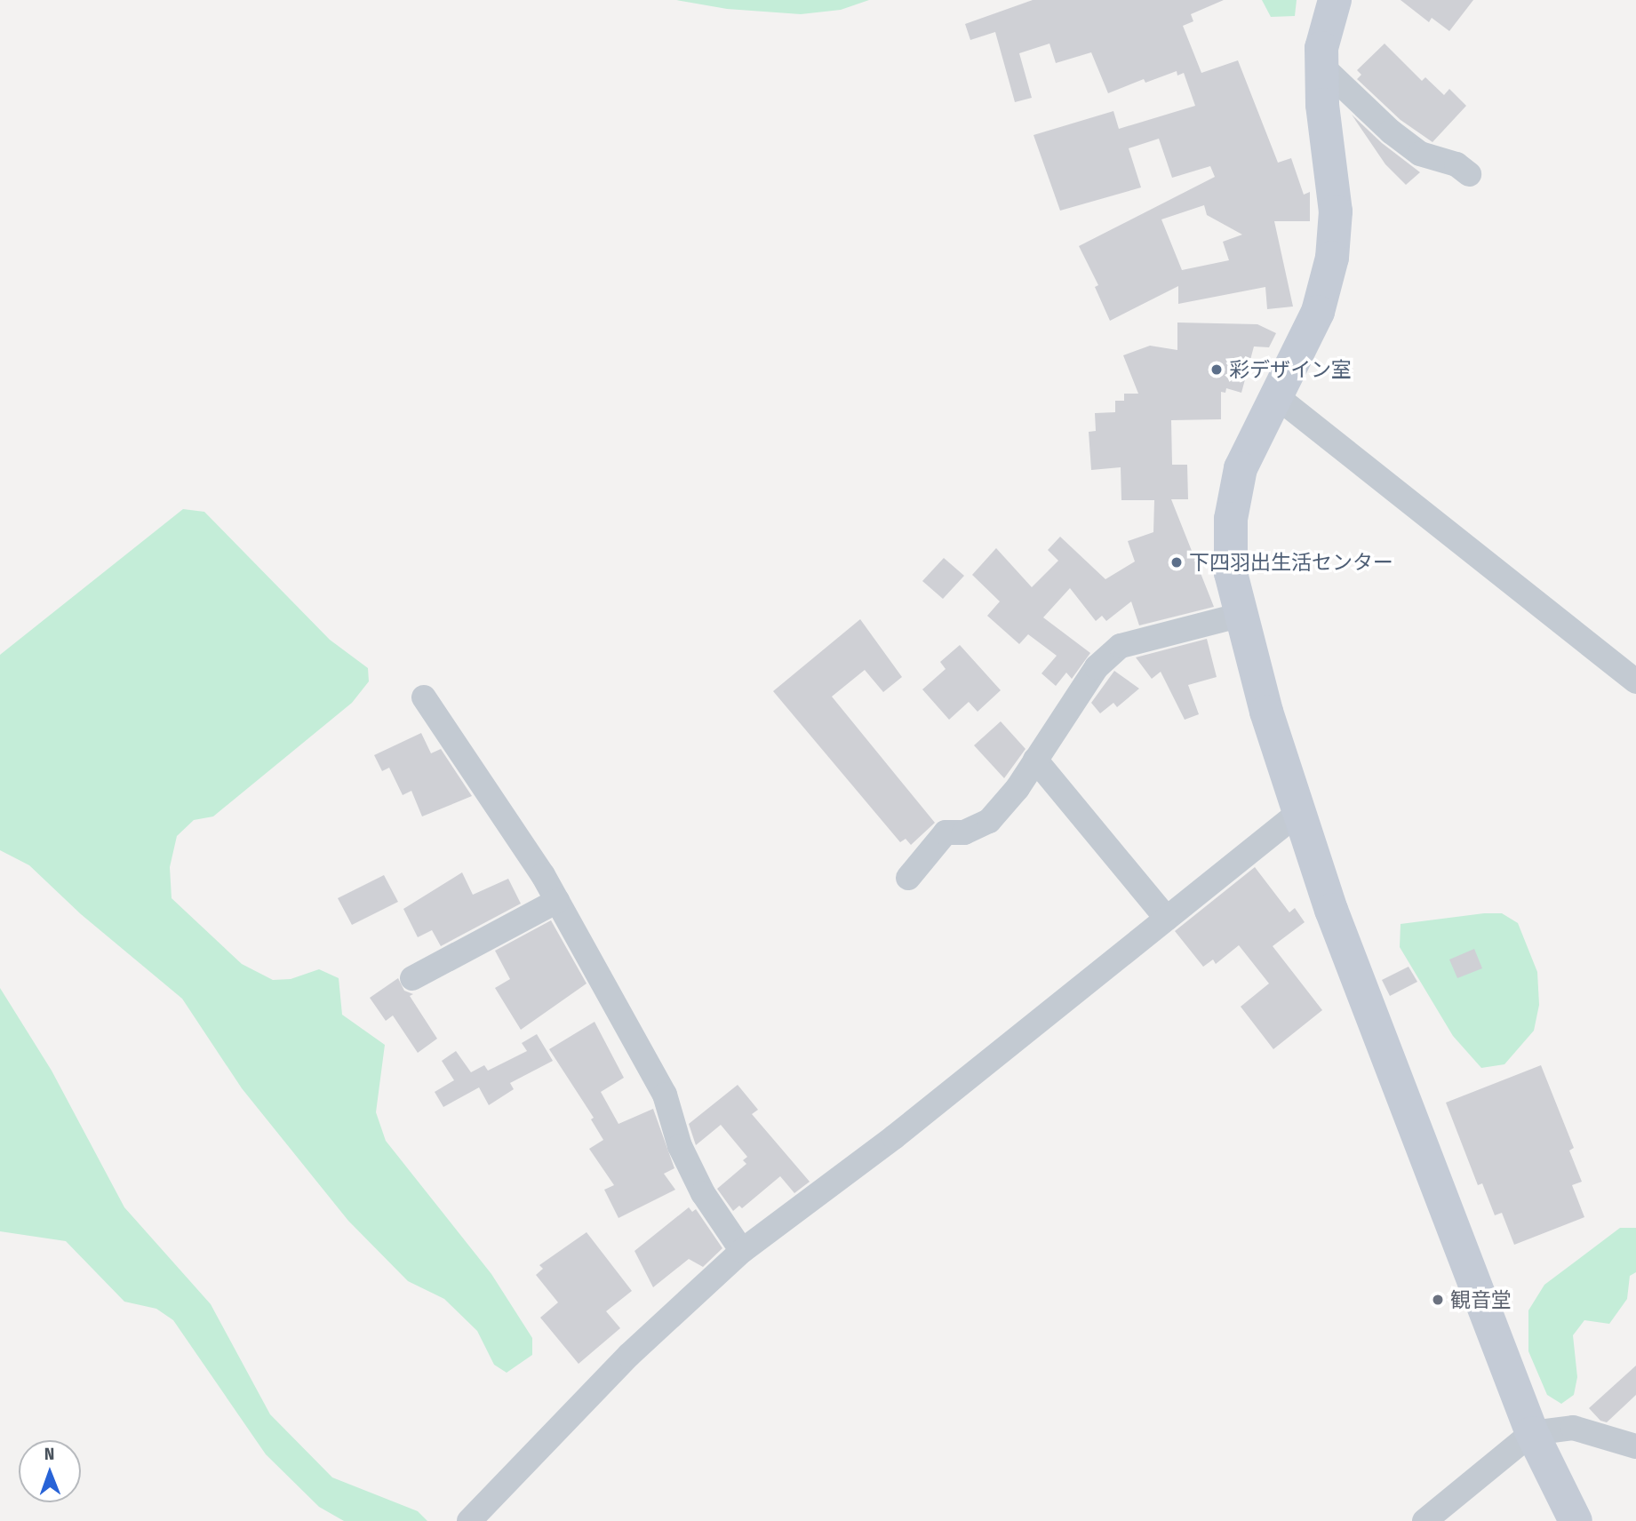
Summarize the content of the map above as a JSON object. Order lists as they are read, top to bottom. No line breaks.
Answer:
{"places":["彩デザイン室","下四羽出生活センター","観音堂"],"north":"top"}
